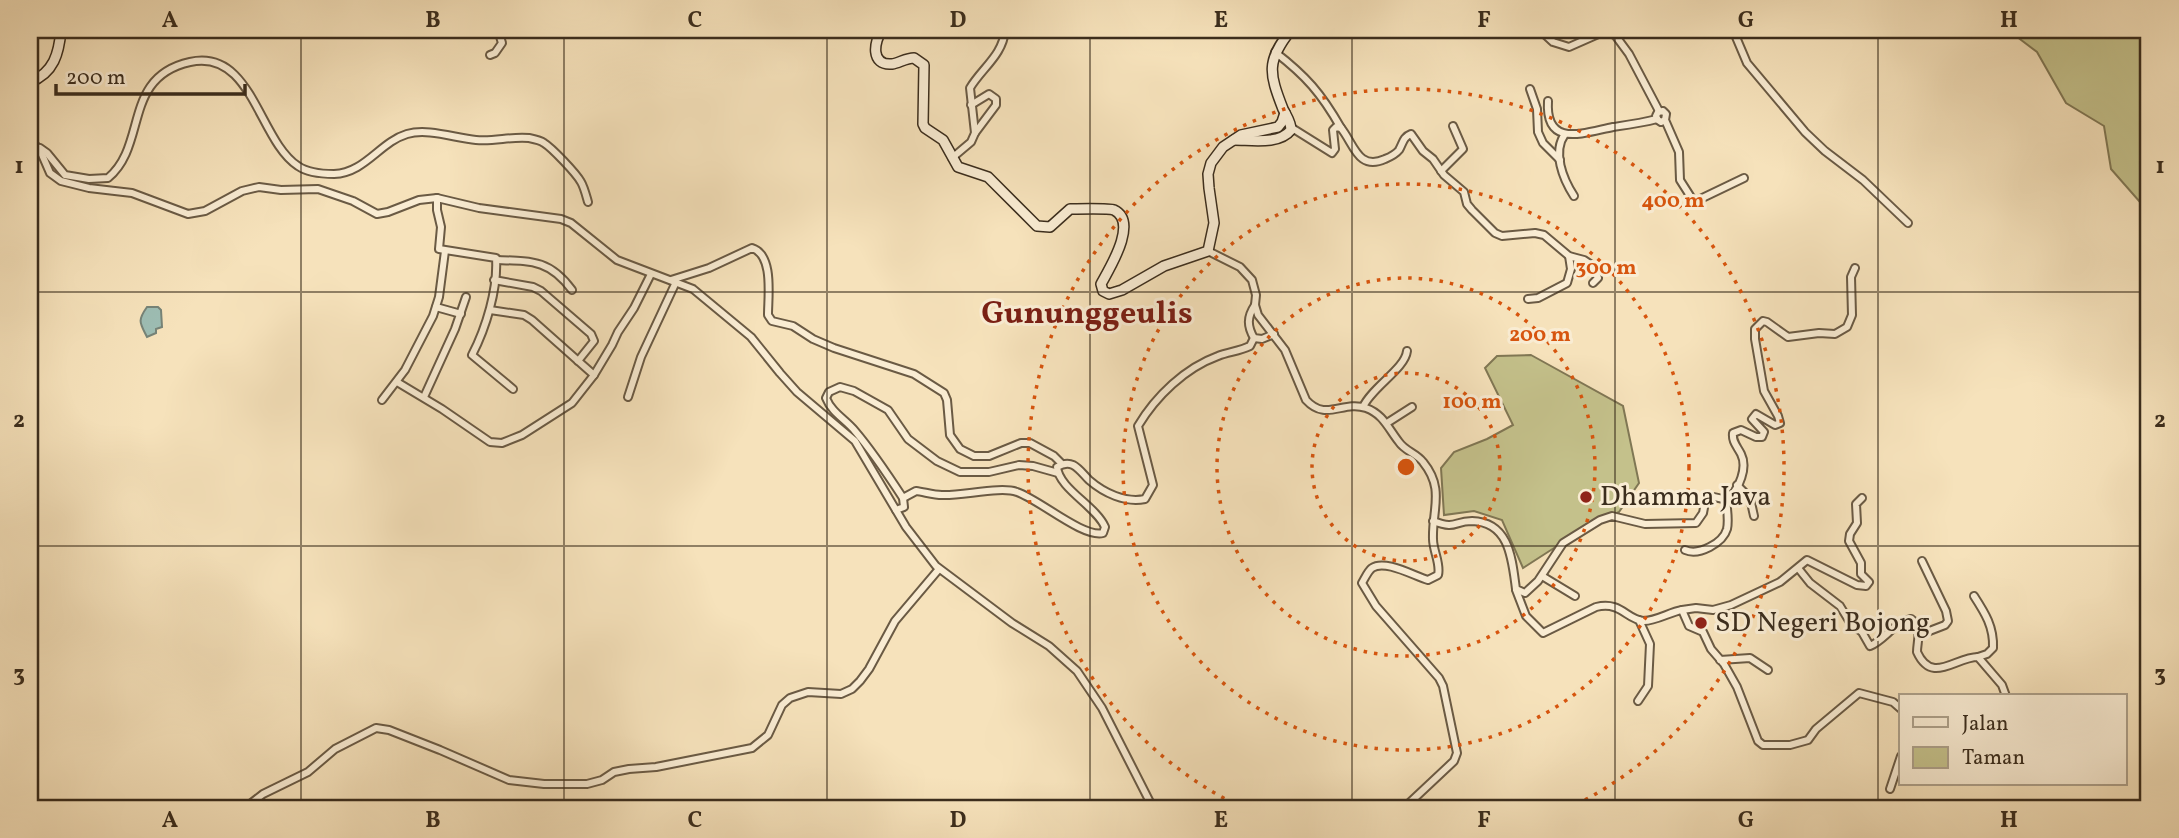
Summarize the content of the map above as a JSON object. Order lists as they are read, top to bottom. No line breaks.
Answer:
{"districts":["Gununggeulis"],"places":["Dhamma Java","SD Negeri Bojong"],"legend":["Jalan","Taman"],"scale_bar":"200 m","grid":{"columns":["A","B","C","D","E","F","G","H"],"rows":["1","2","3"]},"rings":["400 m","300 m","200 m","100 m"]}
